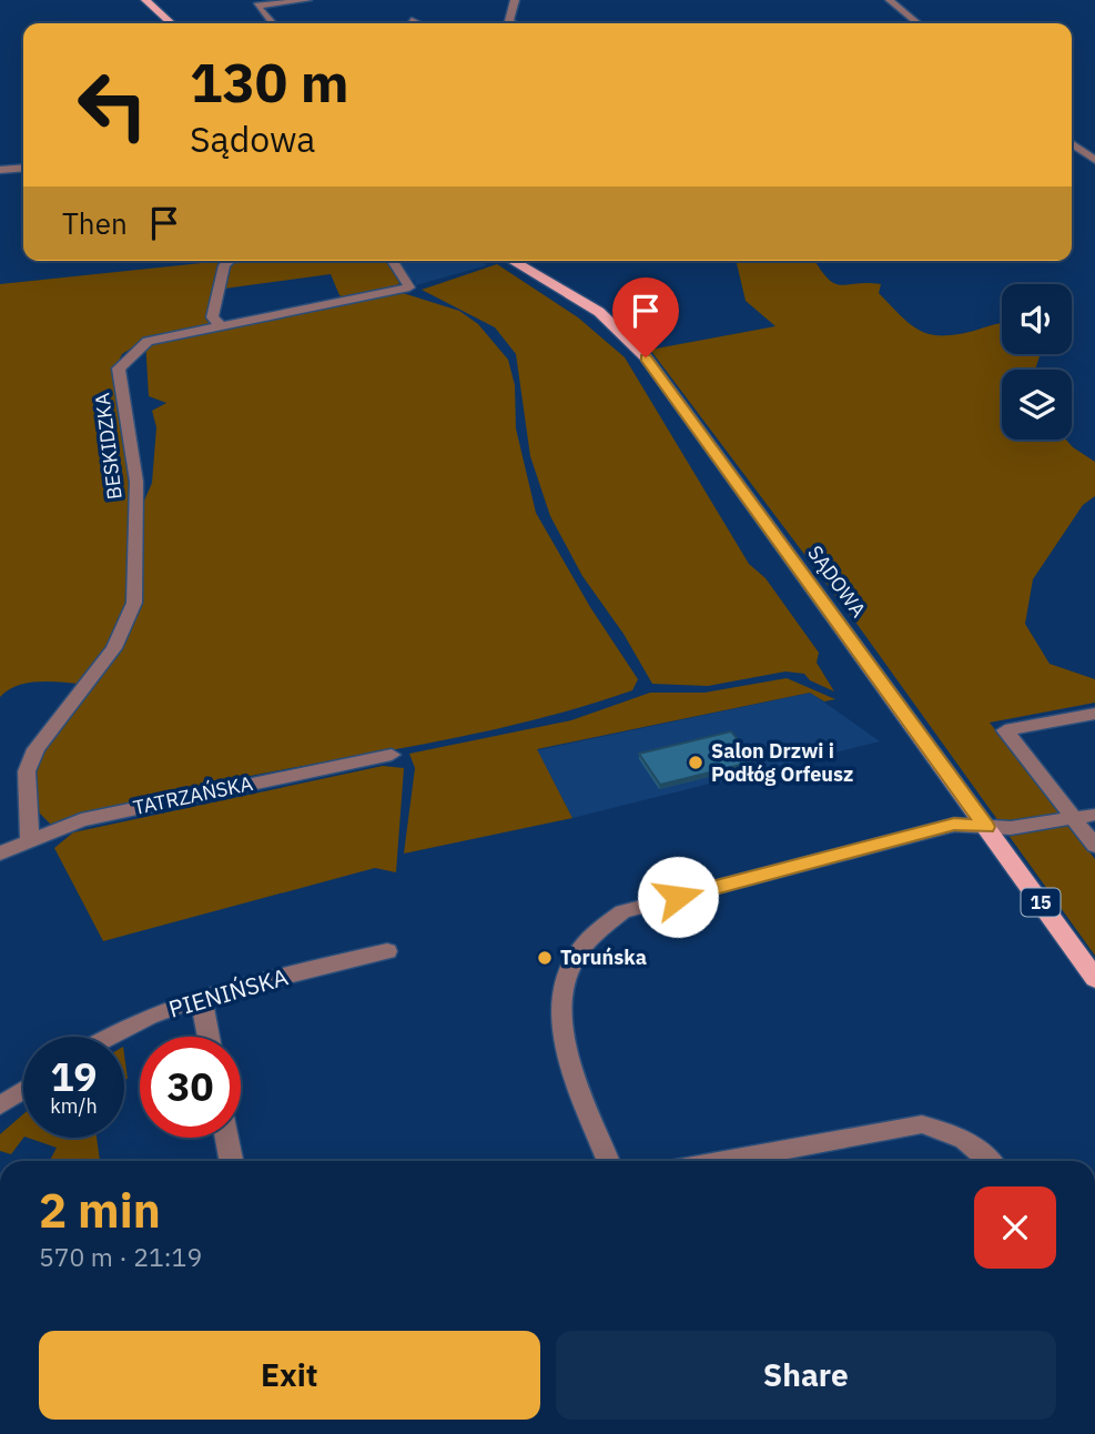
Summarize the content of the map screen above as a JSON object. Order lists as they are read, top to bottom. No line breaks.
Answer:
{"streets":{"main road":["SĄDOWA","15"],"street":["BESKIDZKA","TATRZAŃSKA","PIENIŃSKA"]},"crossings":[["BESKIDZKA","TATRZAŃSKA"]],"places":["Salon Drzwi i Podłóg Orfeusz","Toruńska"],"page":{"turn":["130 m","Sądowa"],"then":"Then","speed":"19 km/h","limit":"30","heading":["2 min","570 m · 21:19"],"buttons":["Exit","Share"]}}
